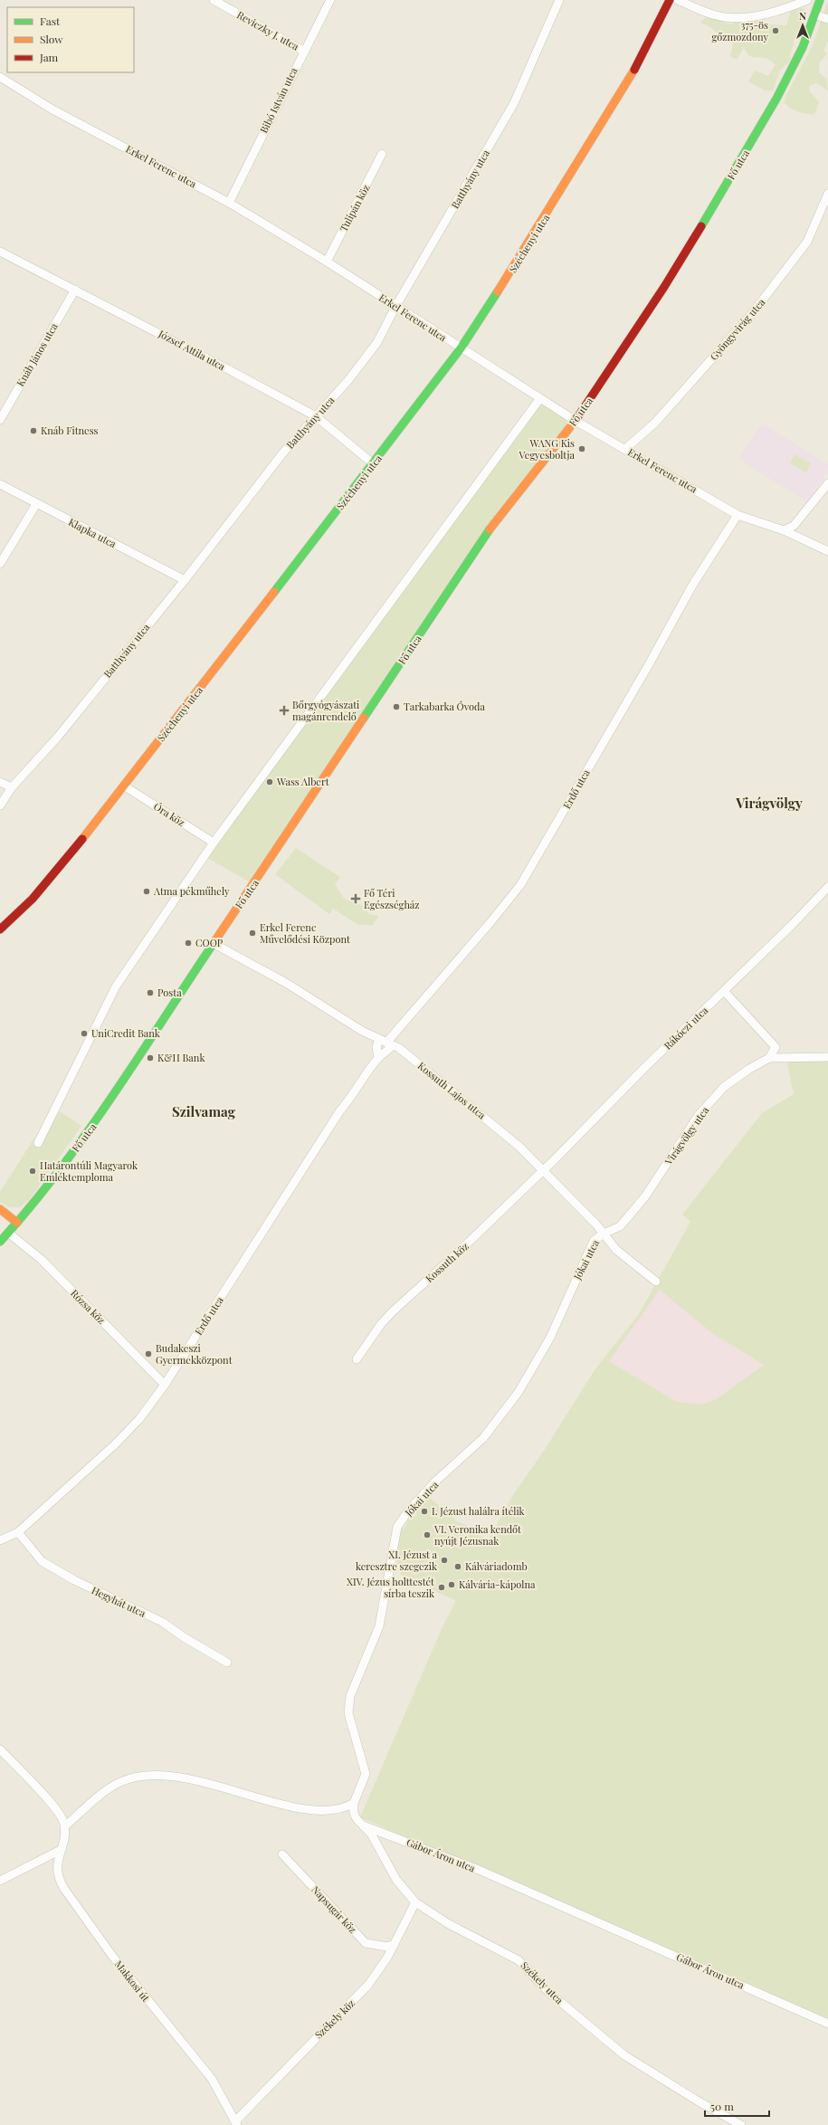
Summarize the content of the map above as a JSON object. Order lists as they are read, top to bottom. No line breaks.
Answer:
{"streets":{"main road":["Fő utca","Széchenyi utca"],"street":["Reviczky J. utca","Bibó István utca","Erkel Ferenc utca","Batthyány utca","Tulipán köz","Gyöngyvirág utca","József Attila utca","Knáb János utca","Klapka utca","Erdő utca","Óra köz","Rákóczi utca","Kossuth Lajos utca","Virágvölgy utca","Jókai utca","Kossuth köz","Rózsa köz","Hegyhát utca","Gábor Áron utca","Napsugár köz","Makkosi út","Székely utca","Székely köz"]},"crossings":[["Reviczky J. utca","Bibó István utca"],["Bibó István utca","Erkel Ferenc utca"],["Fő utca","Erkel Ferenc utca"],["Fő utca","Kossuth Lajos utca"],["Fő utca","Rózsa köz"],["Erkel Ferenc utca","Batthyány utca"],["Erkel Ferenc utca","Tulipán köz"],["Erkel Ferenc utca","Széchenyi utca"],["Erkel Ferenc utca","Gyöngyvirág utca"],["Erkel Ferenc utca","Erdő utca"],["Batthyány utca","József Attila utca"],["Batthyány utca","Klapka utca"],["Széchenyi utca","József Attila utca"],["Széchenyi utca","Óra köz"],["József Attila utca","Knáb János utca"],["Erdő utca","Kossuth Lajos utca"],["Erdő utca","Rózsa köz"],["Erdő utca","Hegyhát utca"],["Rákóczi utca","Kossuth Lajos utca"],["Rákóczi utca","Kossuth köz"],["Kossuth Lajos utca","Virágvölgy utca"],["Kossuth Lajos utca","Jókai utca"],["Kossuth Lajos utca","Kossuth köz"],["Virágvölgy utca","Jókai utca"],["Gábor Áron utca","Székely utca"],["Napsugár köz","Székely köz"],["Makkosi út","Székely köz"],["Székely utca","Székely köz"]],"districts":["Virágvölgy","Szilvamag"],"places":{"other":["375-ös gőzmozdony","Knáb Fitness","WANG Kis Vegyesboltja","Tarkabarka Óvoda","Wass Albert","Atma pékműhely","Erkel Ferenc Művelődési Központ","COOP","Posta","UniCredit Bank","K&H Bank","Határontúli Magyarok Emléktemploma","Budakeszi Gyermekközpont","I. Jézust halálra ítélik","VI. Veronika kendőt nyújt Jézusnak","XI. Jézust a keresztre szegezik","Kálváriadomb","Kálvária-kápolna","XIV. Jézus holttestét sírba teszik"],"health":["Bőrgyógyászati magánrendelő","Fő Téri Egészségház"]},"legend":["Fast","Slow","Jam"],"scale_bar":"50 m","north":"top"}
